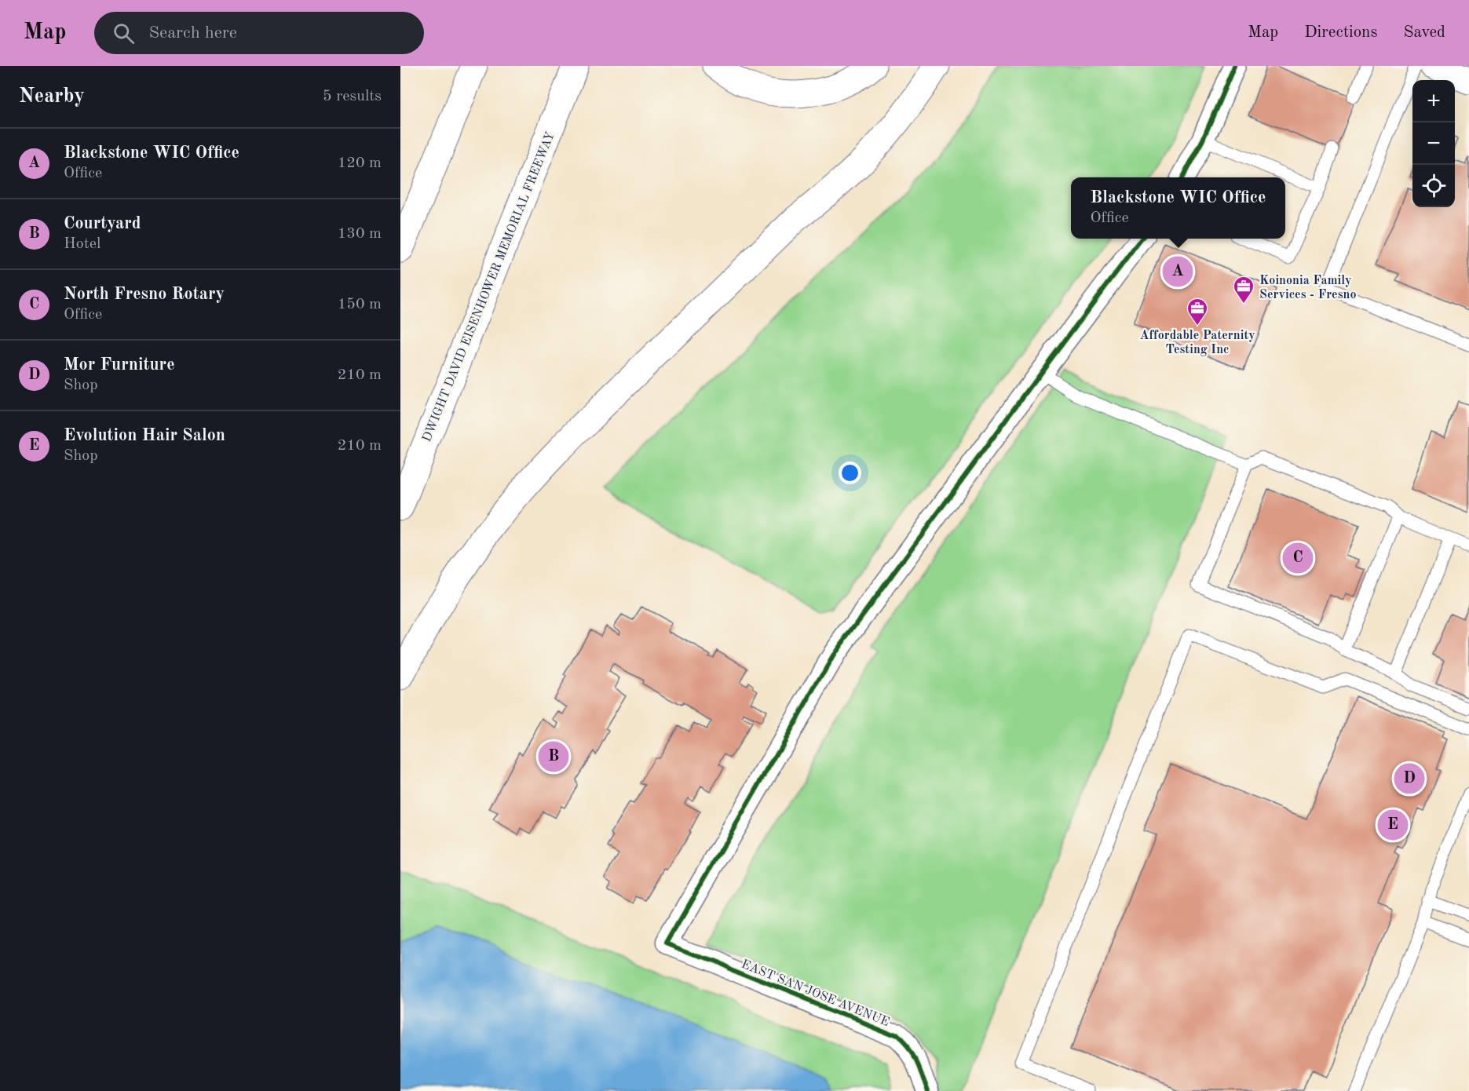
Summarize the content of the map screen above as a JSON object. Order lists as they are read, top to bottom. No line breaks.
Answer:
{"streets":{"main road":["DWIGHT DAVID EISENHOWER MEMORIAL FREEWAY"],"street":["EAST SAN JOSE AVENUE"]},"places":{"office":["Koinonia Family Services - Fresno","Affordable Paternity Testing Inc"]},"page":{"header":"Map","search":"Search here","nav":["Map","Directions","Saved"],"heading":["Nearby","5 results"],"map_buttons":["+","−"],"list":[{"mark":"A","name":"Blackstone WIC Office","note":"Office","value":"120 m"},{"mark":"B","name":"Courtyard","note":"Hotel","value":"130 m"},{"mark":"C","name":"North Fresno Rotary","note":"Office","value":"150 m"},{"mark":"D","name":"Mor Furniture","note":"Shop","value":"210 m"},{"mark":"E","name":"Evolution Hair Salon","note":"Shop","value":"210 m"}],"popup":["Blackstone WIC Office","Office"],"pins":["A","C","B","D","E"]}}
